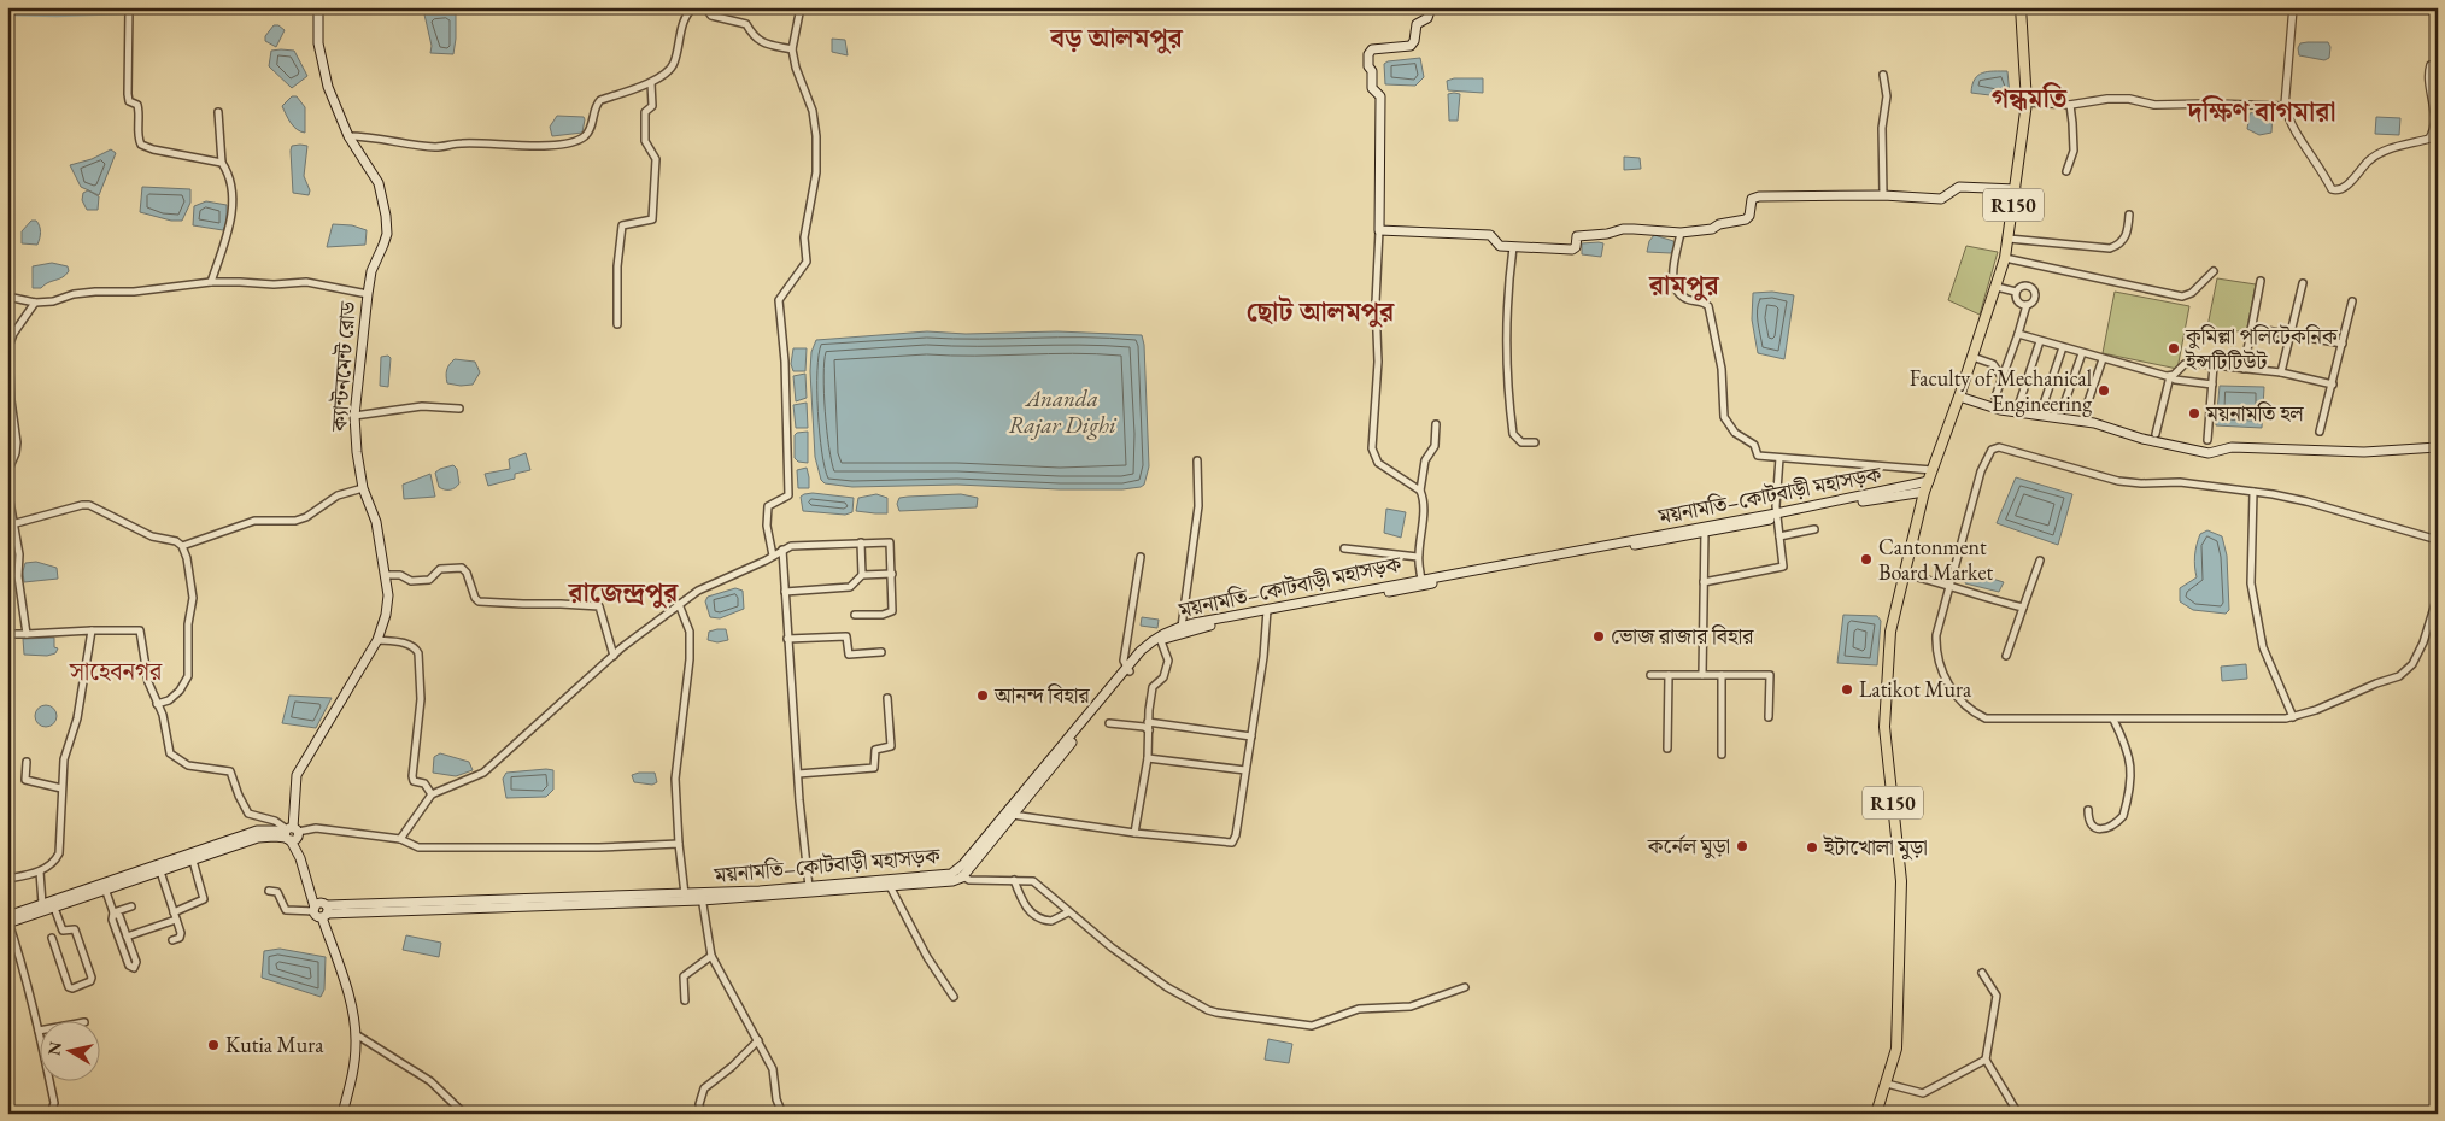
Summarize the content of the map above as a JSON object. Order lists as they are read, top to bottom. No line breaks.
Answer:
{"streets":{"main road":["R150","ক্যান্টনমেন্ট রোড","ময়নামতি–কোটবাড়ী মহাসড়ক"]},"crossings":[["R150","ময়নামতি–কোটবাড়ী মহাসড়ক"]],"districts":["বড় আলমপুর","গন্ধমতি","দক্ষিণ বাগমারা","রামপুর","ছোট আলমপুর","রাজেন্দ্রপুর","সাহেবনগর"],"water":["Ananda Rajar Dighi"],"places":["কুমিল্লা পলিটেকনিক ইন্সটিটিউট","Faculty of Mechanical Engineering","ময়নামতি হল","Cantonment Board Market","ভোজ রাজার বিহার","Latikot Mura","আনন্দ বিহার","কর্নেল মুড়া","ইটাখোলা মুড়া","Kutia Mura"],"north":"left"}
